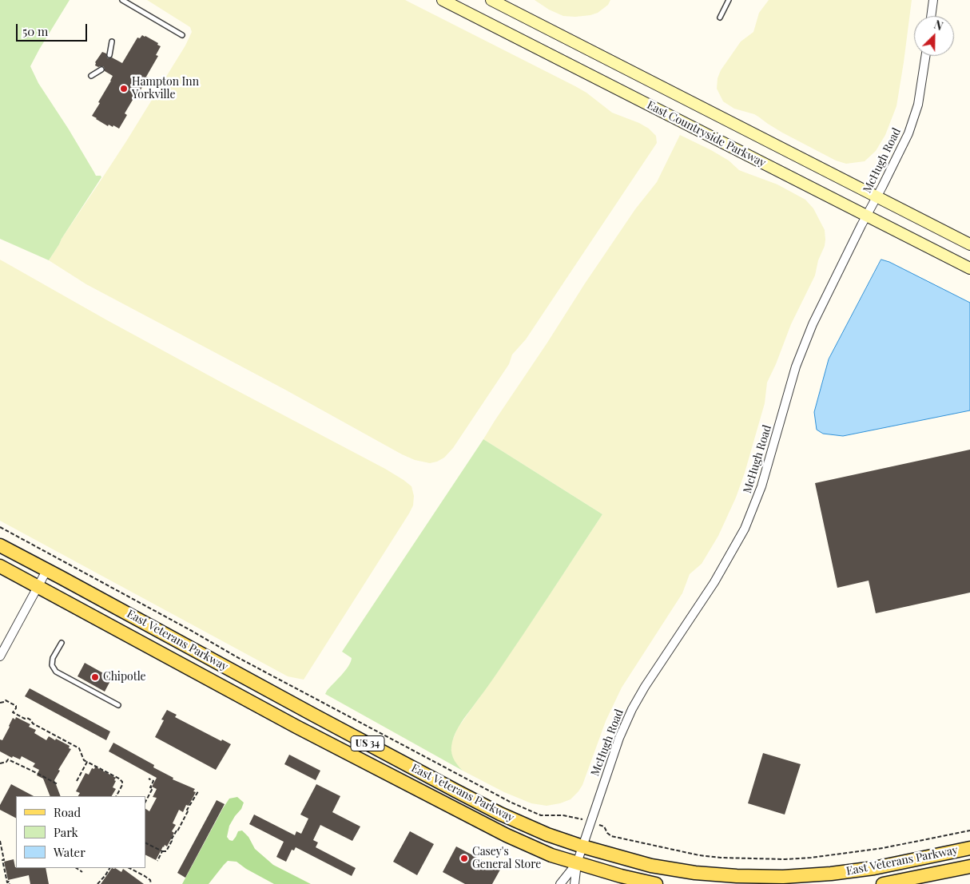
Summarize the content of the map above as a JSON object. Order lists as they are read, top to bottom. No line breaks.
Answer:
{"streets":{"main road":["East Veterans Parkway","US 34"],"street":["East Countryside Parkway","McHugh Road"]},"crossings":[["East Countryside Parkway","McHugh Road"],["McHugh Road","East Veterans Parkway"]],"places":["Hampton Inn Yorkville","Chipotle","Casey's General Store"],"legend":["Road","Park","Water"],"scale_bar":"50 m","north":"top right"}
